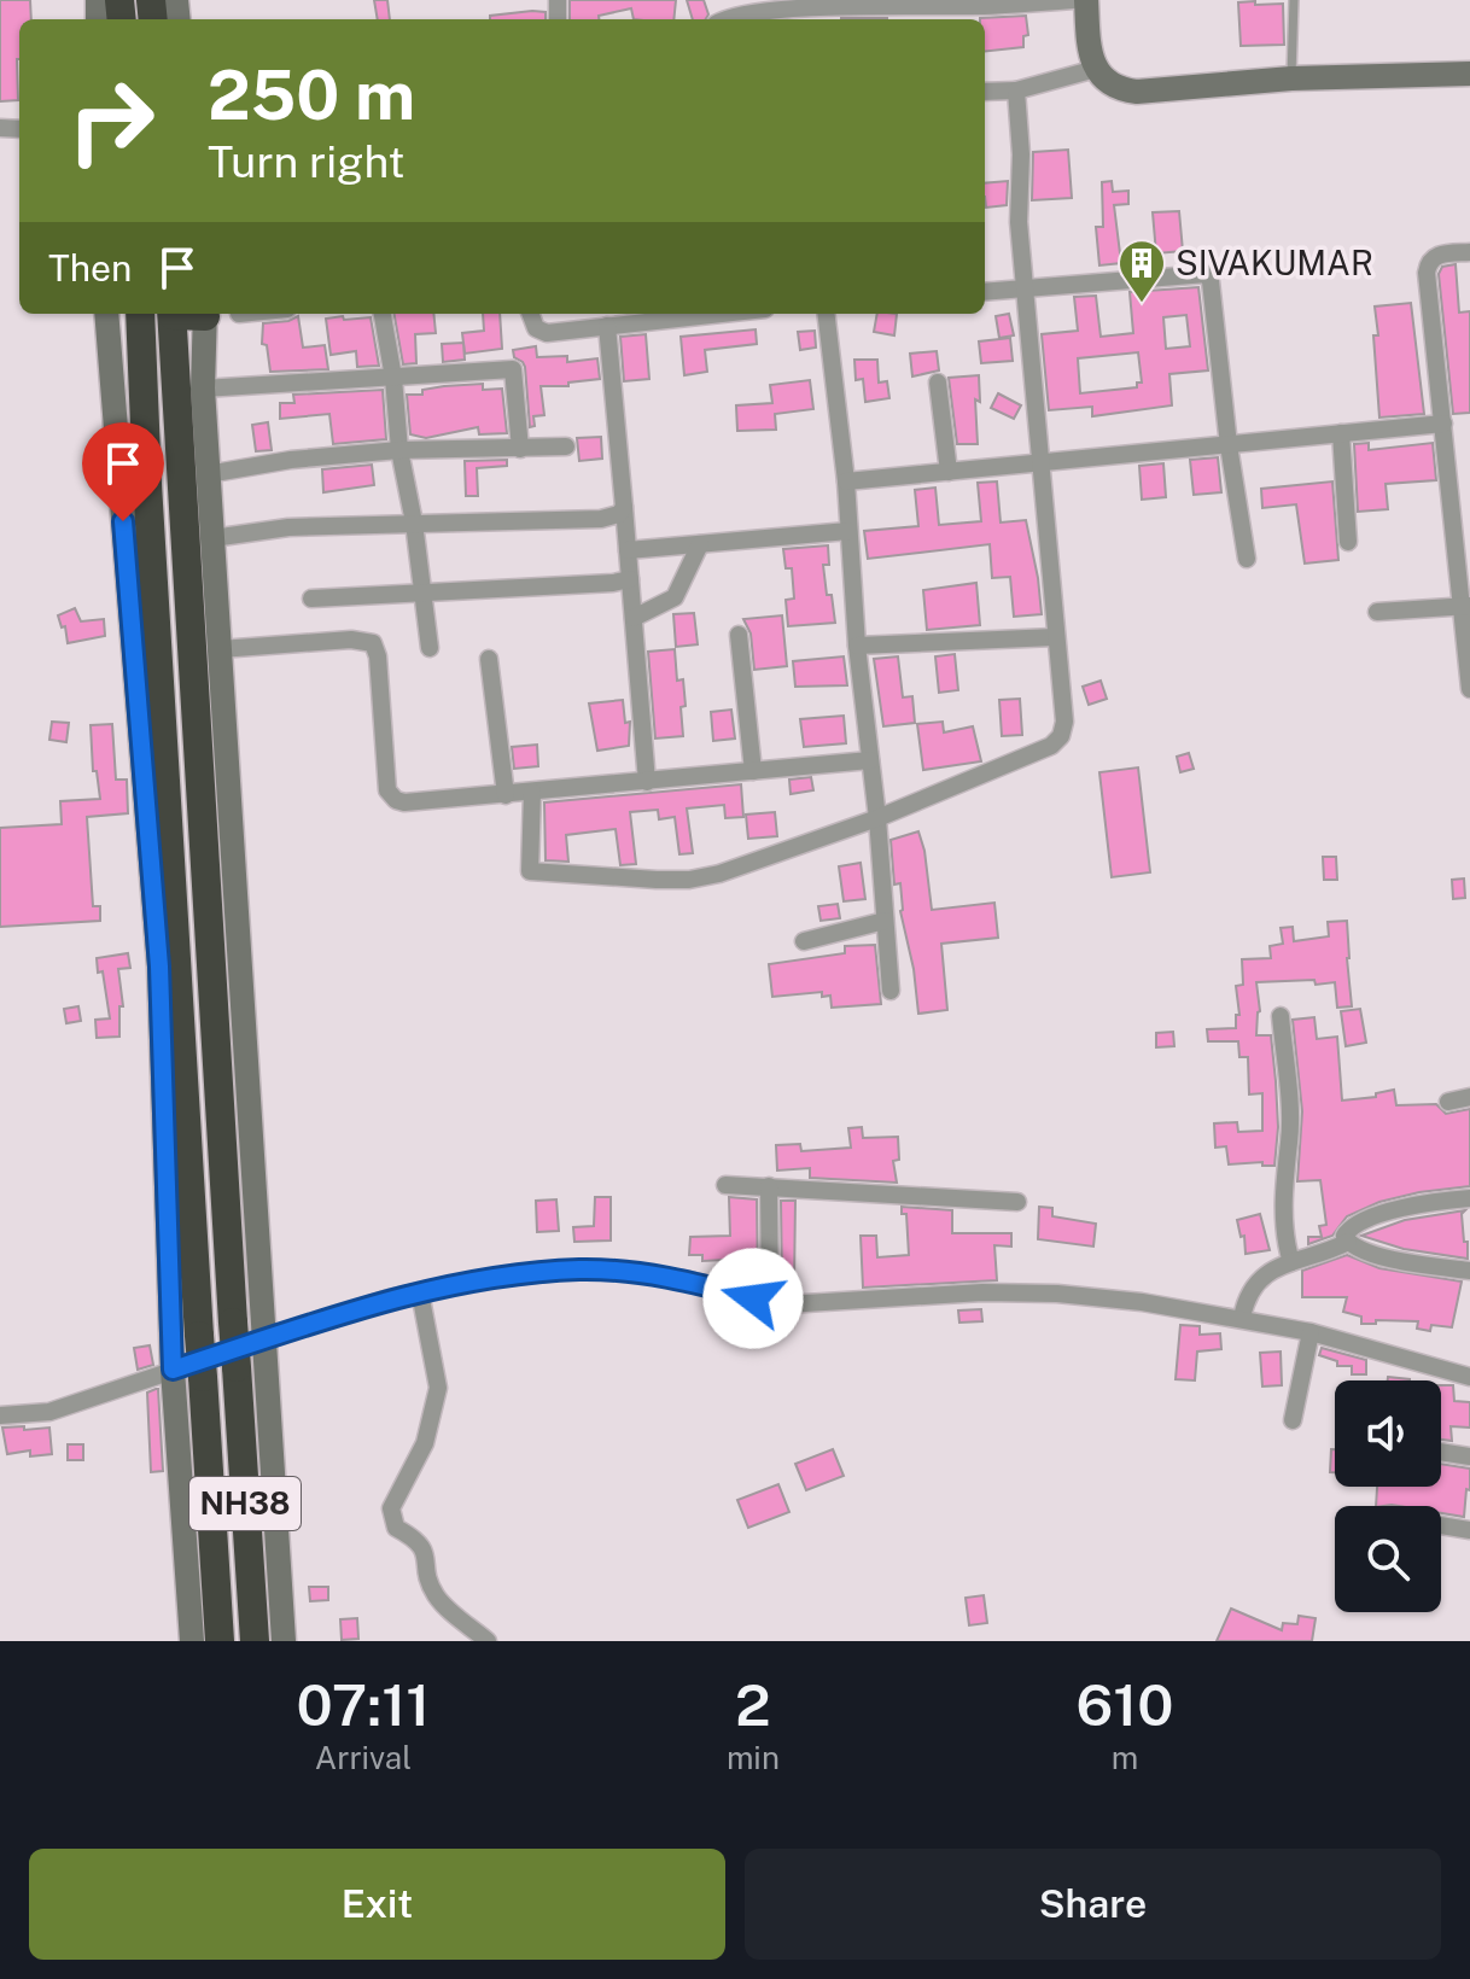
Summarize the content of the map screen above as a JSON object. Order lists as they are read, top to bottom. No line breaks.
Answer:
{"streets":{"highway":["NH38"]},"places":{"building":["SIVAKUMAR"]},"page":{"turn":["250 m","Turn right"],"then":"Then","eta":["07:11","Arrival","2","min","610","m"],"buttons":["Exit","Share"]}}
